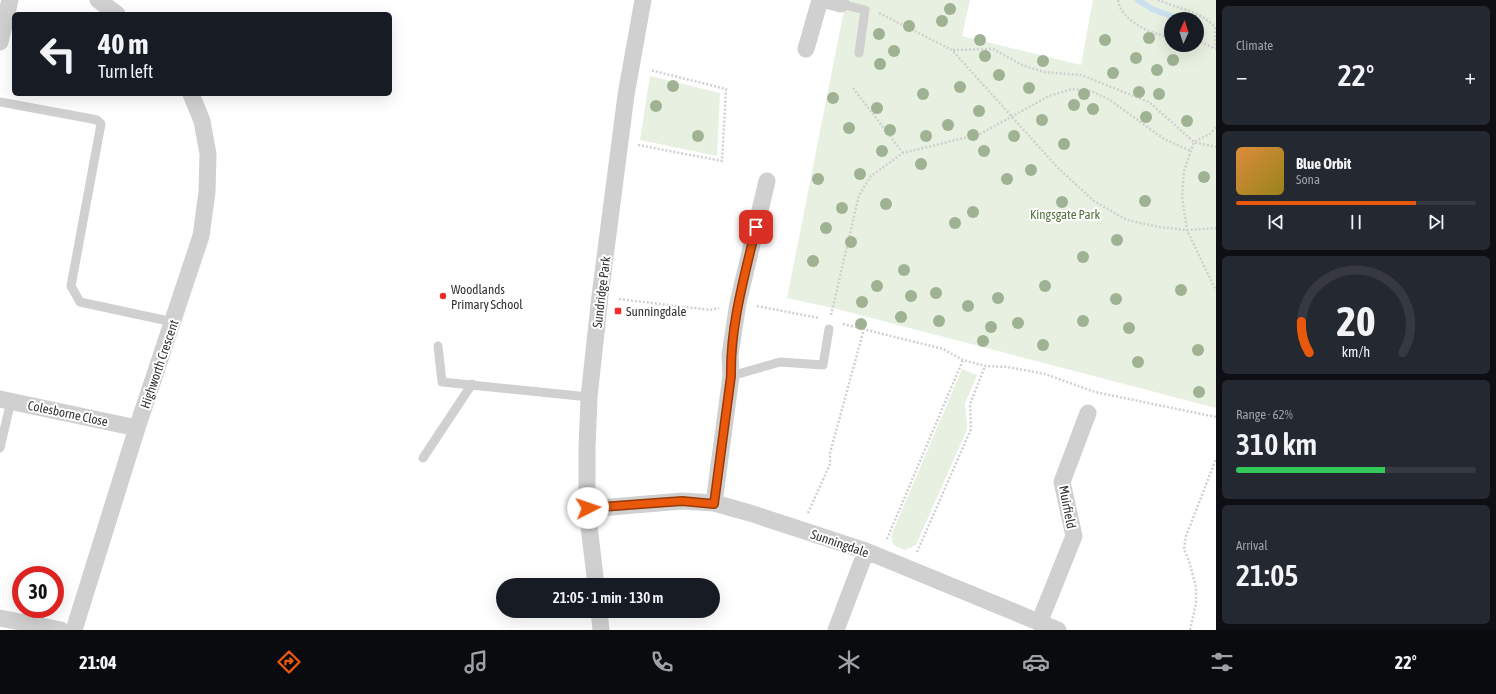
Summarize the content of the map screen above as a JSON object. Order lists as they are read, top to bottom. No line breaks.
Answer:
{"streets":{"street":["Sundridge Park","Highworth Crescent","Colesborne Close","Muirfield","Sunningdale"]},"crossings":[["Sundridge Park","Sunningdale"],["Highworth Crescent","Colesborne Close"],["Muirfield","Sunningdale"]],"parks":["Kingsgate Park"],"places":{"other":["Woodlands Primary School"],"transit":["Sunningdale"]},"north":"top","page":{"tile":["Climate",["Range · 62%","310 km"],["Arrival","21:05"]],"turn":["40 m","Turn left"],"heat":["−","22°","+"],"song":["Blue Orbit","Sona"],"limit":"30","trip":"21:05 · 1 min · 130 m","tabs":["21:04","22°"],"gauge":["20","km/h"]}}
